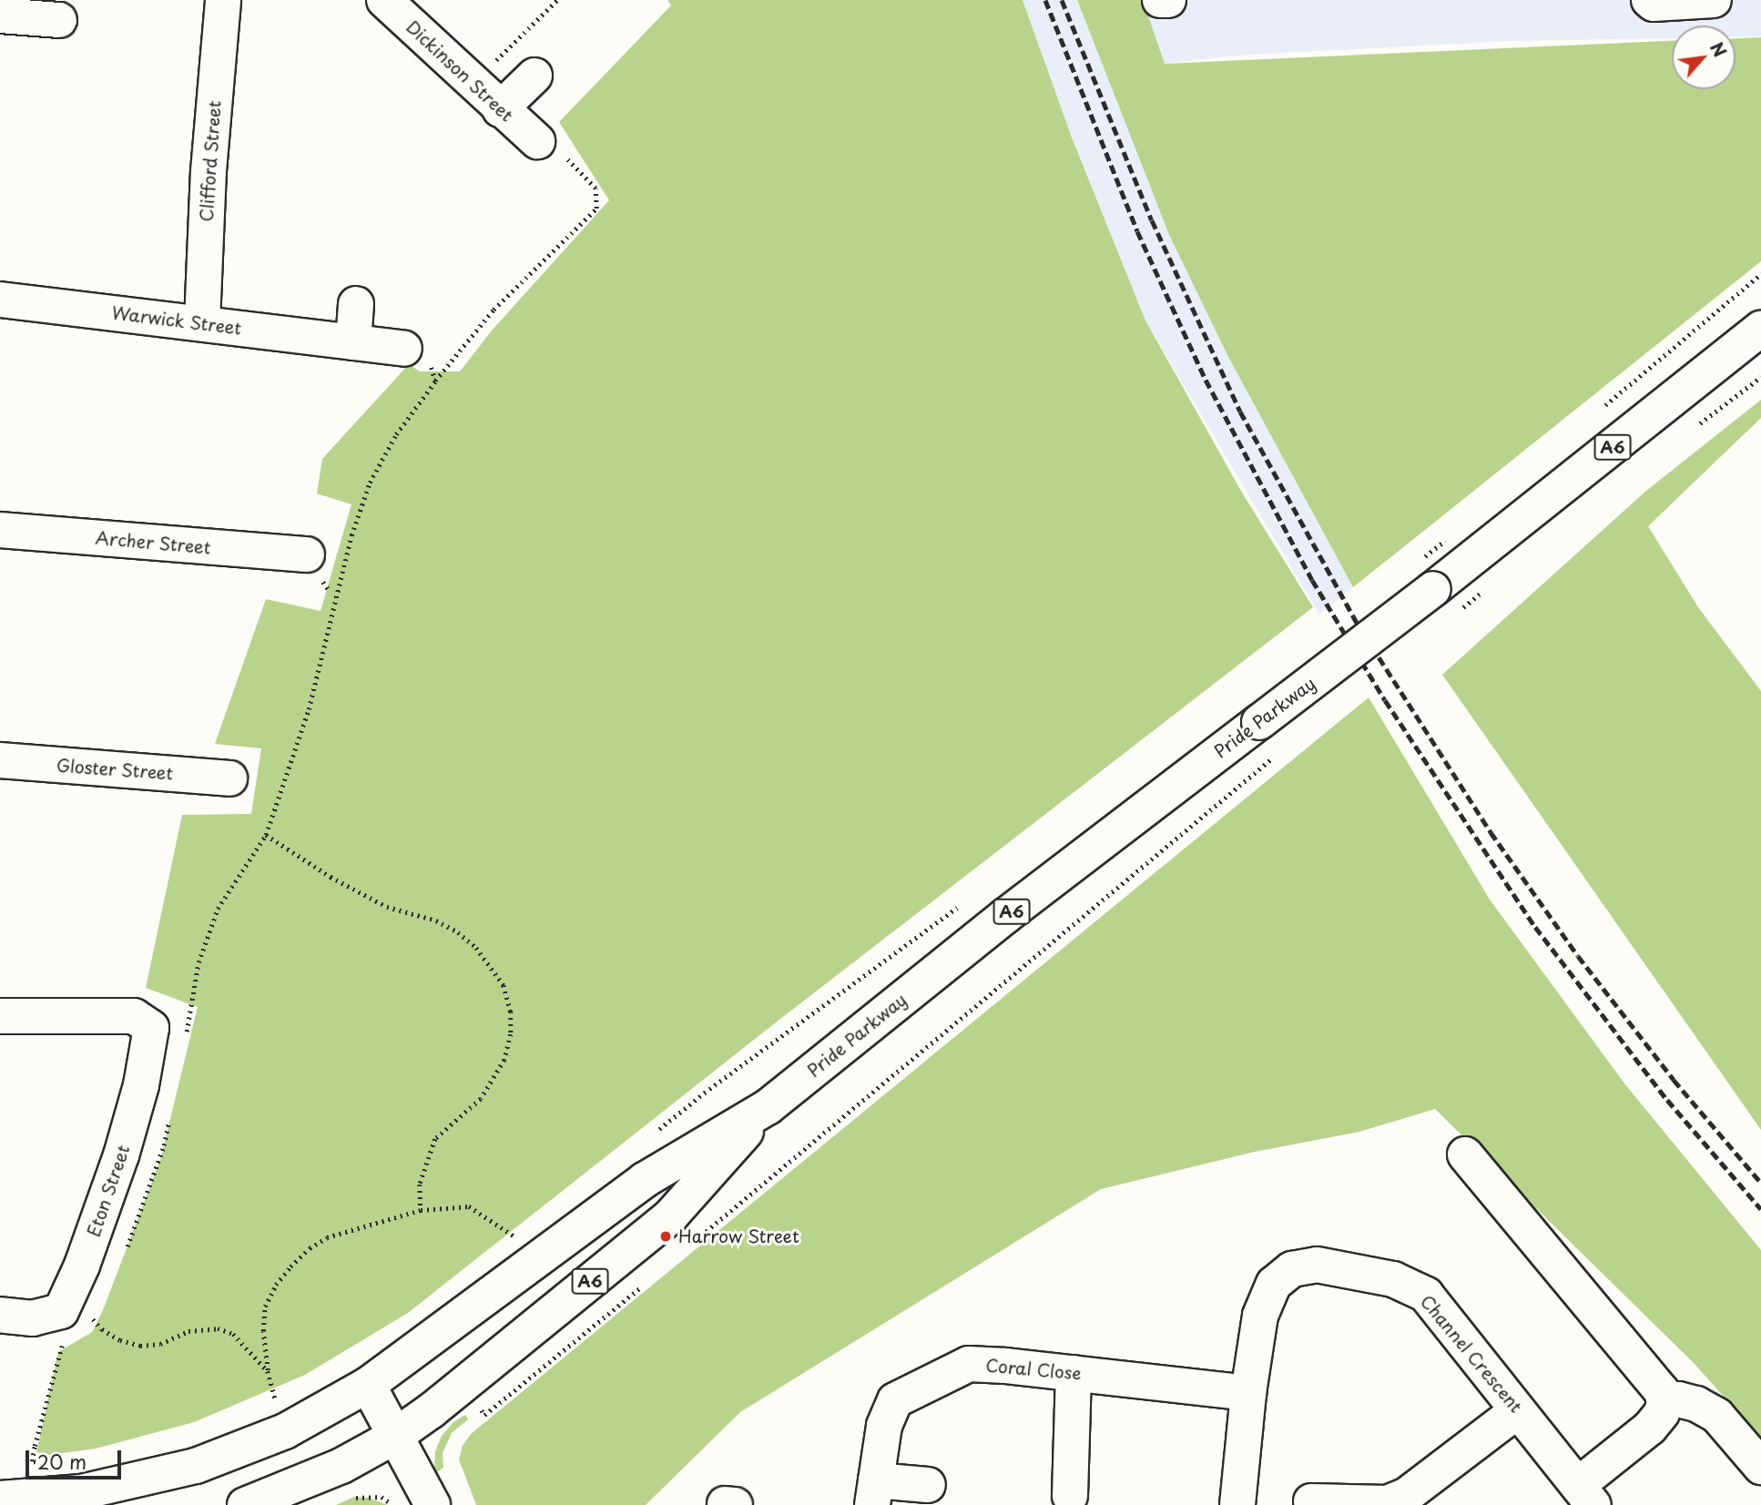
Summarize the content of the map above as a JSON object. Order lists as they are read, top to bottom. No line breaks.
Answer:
{"streets":{"street":["Dickinson Street","Clifford Street","Warwick Street","A6","Archer Street","Pride Parkway","Gloster Street","Eton Street","Channel Crescent","Coral Close"]},"crossings":[["Clifford Street","Warwick Street"],["A6","Pride Parkway"],["Channel Crescent","Coral Close"]],"places":["Harrow Street"],"scale_bar":"20 m","north":"top right"}
